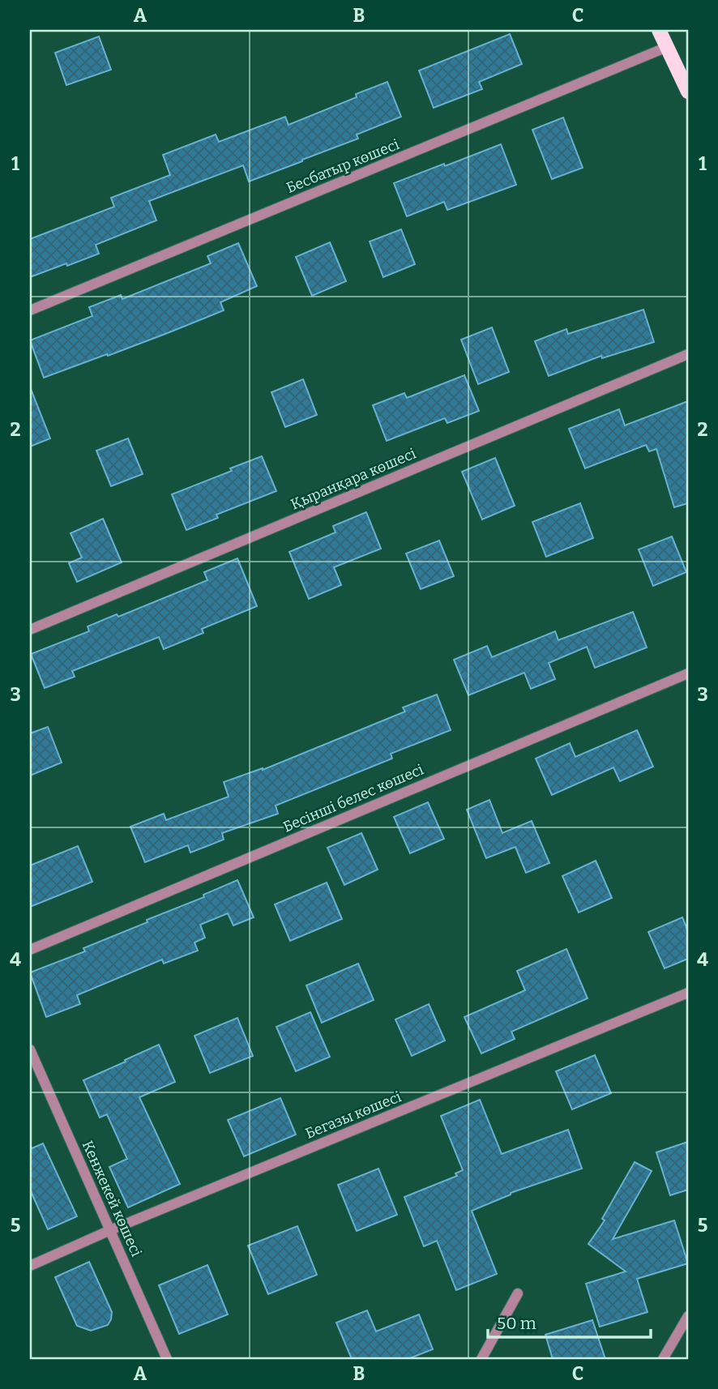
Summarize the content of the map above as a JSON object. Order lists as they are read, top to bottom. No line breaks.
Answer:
{"streets":{"street":["Бесбатыр көшесі","Қыранқара көшесі","Бесінші белес көшесі","Бегазы көшесі","Кенжекей көшесі"]},"crossings":[["Бегазы көшесі","Кенжекей көшесі"]],"scale_bar":"50 m","grid":{"columns":["A","B","C"],"rows":["1","2","3","4","5"]}}
